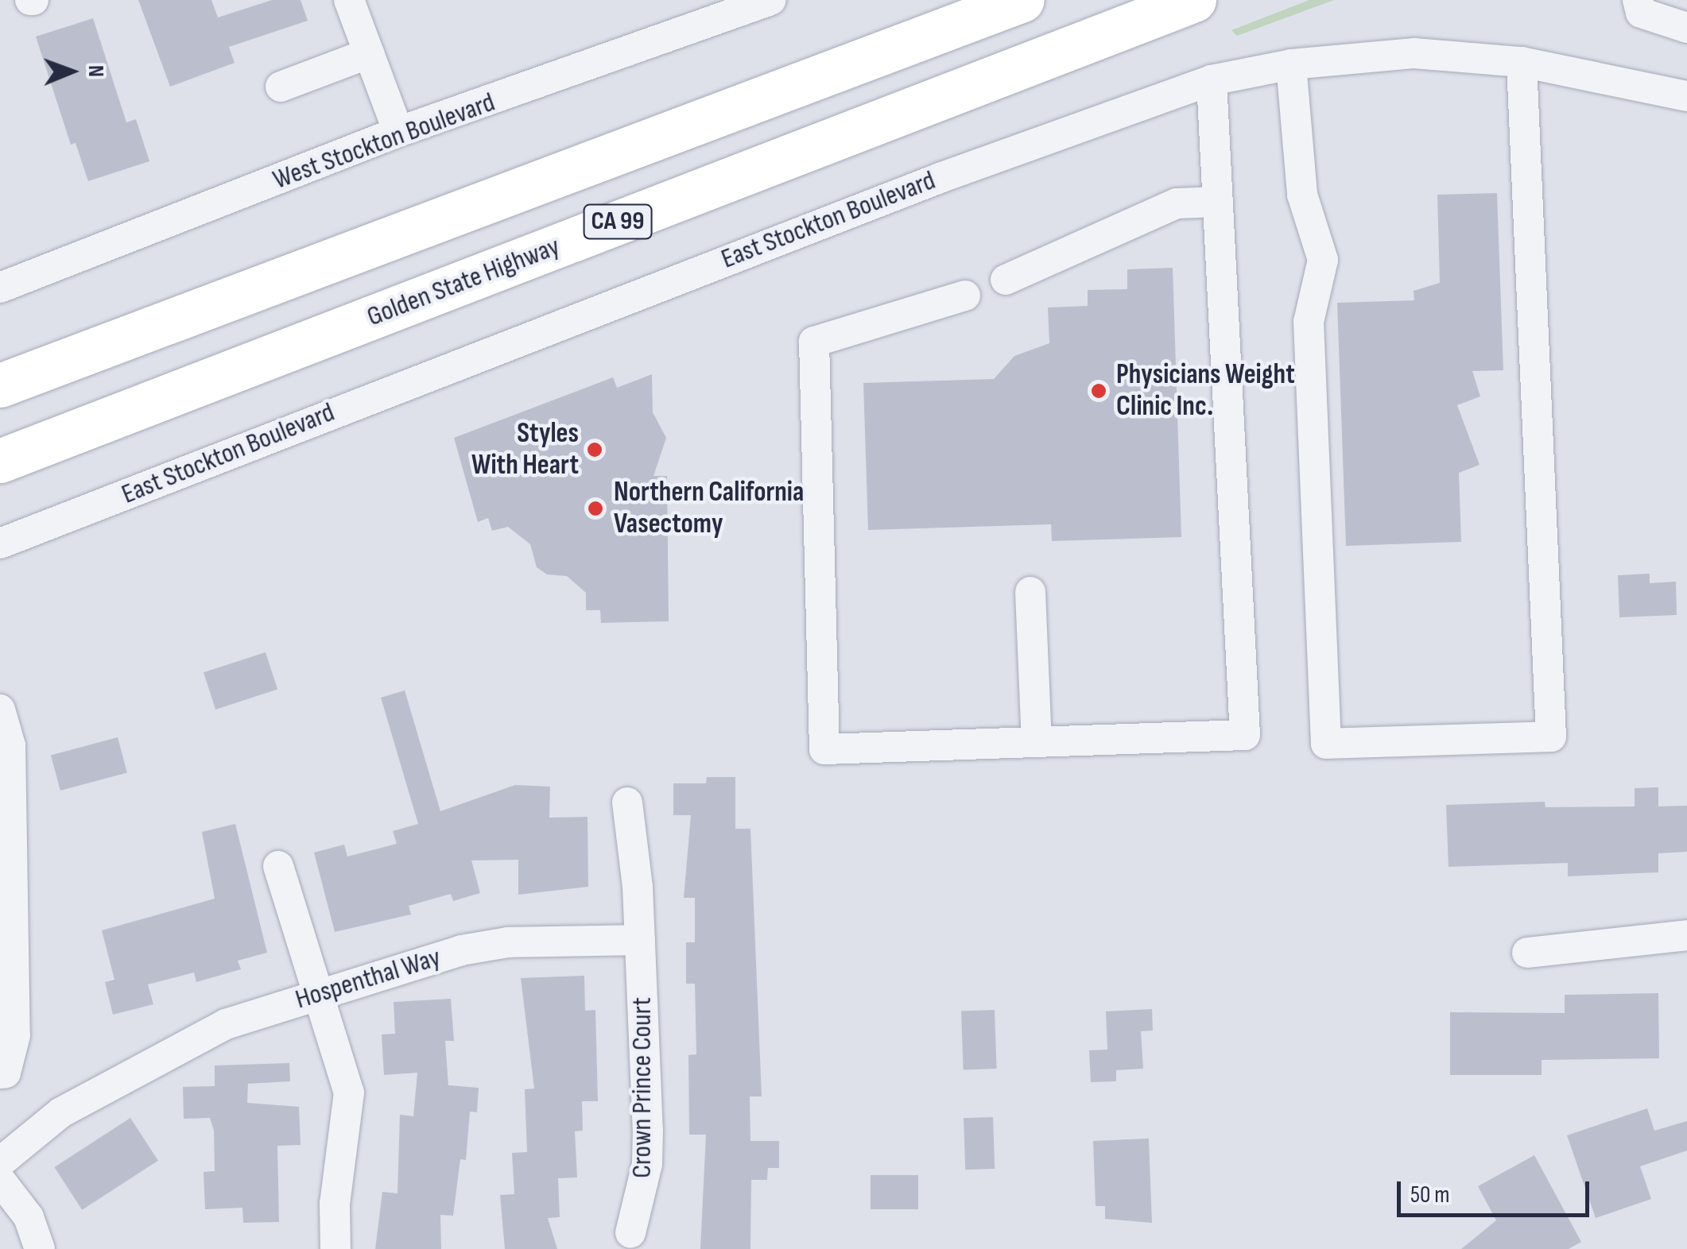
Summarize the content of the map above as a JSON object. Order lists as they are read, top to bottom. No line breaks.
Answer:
{"streets":{"highway":["CA 99","Golden State Highway"],"street":["West Stockton Boulevard","East Stockton Boulevard","Hospenthal Way","Crown Prince Court"]},"crossings":[["Hospenthal Way","Crown Prince Court"]],"places":["Physicians Weight Clinic Inc.","Styles With Heart","Northern California Vasectomy"],"scale_bar":"50 m","north":"right"}
